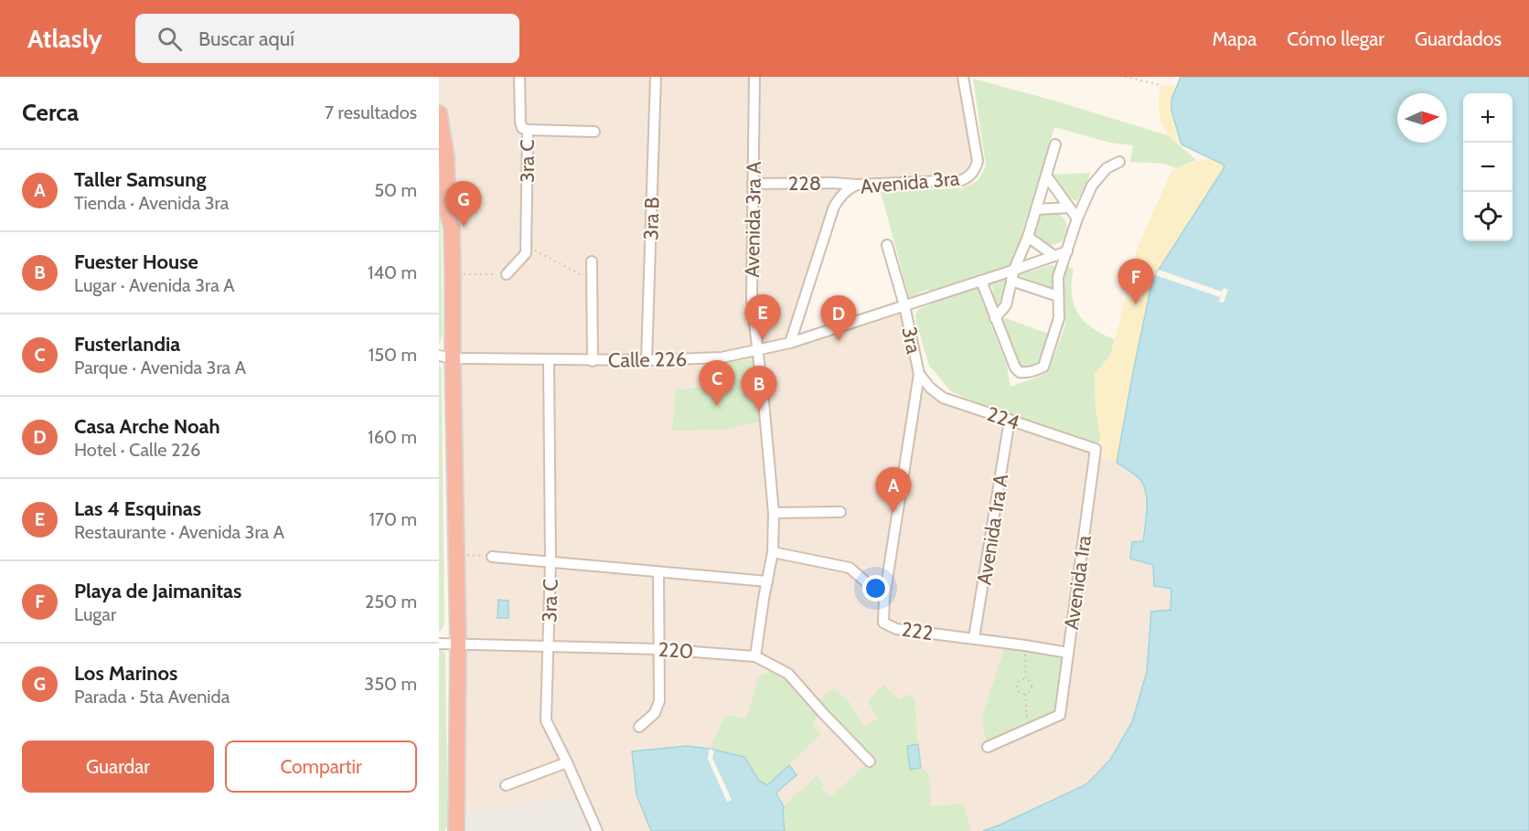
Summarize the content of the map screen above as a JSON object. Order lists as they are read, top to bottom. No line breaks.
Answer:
{"streets":{"street":["3ra C","Avenida 3ra","228","3ra B","Avenida 3ra A","3ra","Calle 226","224","Avenida 1ra A","Avenida 1ra","222","220"]},"crossings":[["3ra C","Calle 226"],["3ra C","220"],["Avenida 3ra","228"],["Avenida 3ra","Calle 226"],["228","Avenida 3ra A"],["3ra B","Calle 226"],["Avenida 3ra A","Calle 226"],["Avenida 3ra A","222"],["Avenida 3ra A","220"],["3ra","Calle 226"],["3ra","224"],["224","Avenida 1ra A"],["224","Avenida 1ra"],["Avenida 1ra A","222"],["Avenida 1ra","222"]],"north":"right","page":{"header":"Atlasly","search":"Buscar aquí","nav":["Mapa","Cómo llegar","Guardados"],"heading":["Cerca","7 resultados"],"map_buttons":["+","−"],"list":[{"mark":"A","name":"Taller Samsung","note":"Tienda · Avenida 3ra","value":"50 m"},{"mark":"B","name":"Fuester House","note":"Lugar · Avenida 3ra A","value":"140 m"},{"mark":"C","name":"Fusterlandia","note":"Parque · Avenida 3ra A","value":"150 m"},{"mark":"D","name":"Casa Arche Noah","note":"Hotel · Calle 226","value":"160 m"},{"mark":"E","name":"Las 4 Esquinas","note":"Restaurante · Avenida 3ra A","value":"170 m"},{"mark":"F","name":"Playa de Jaimanitas","note":"Lugar","value":"250 m"},{"mark":"G","name":"Los Marinos","note":"Parada · 5ta Avenida","value":"350 m"}],"pins":["G","F","E","D","C","B","A"],"buttons":["Guardar","Compartir"]}}
